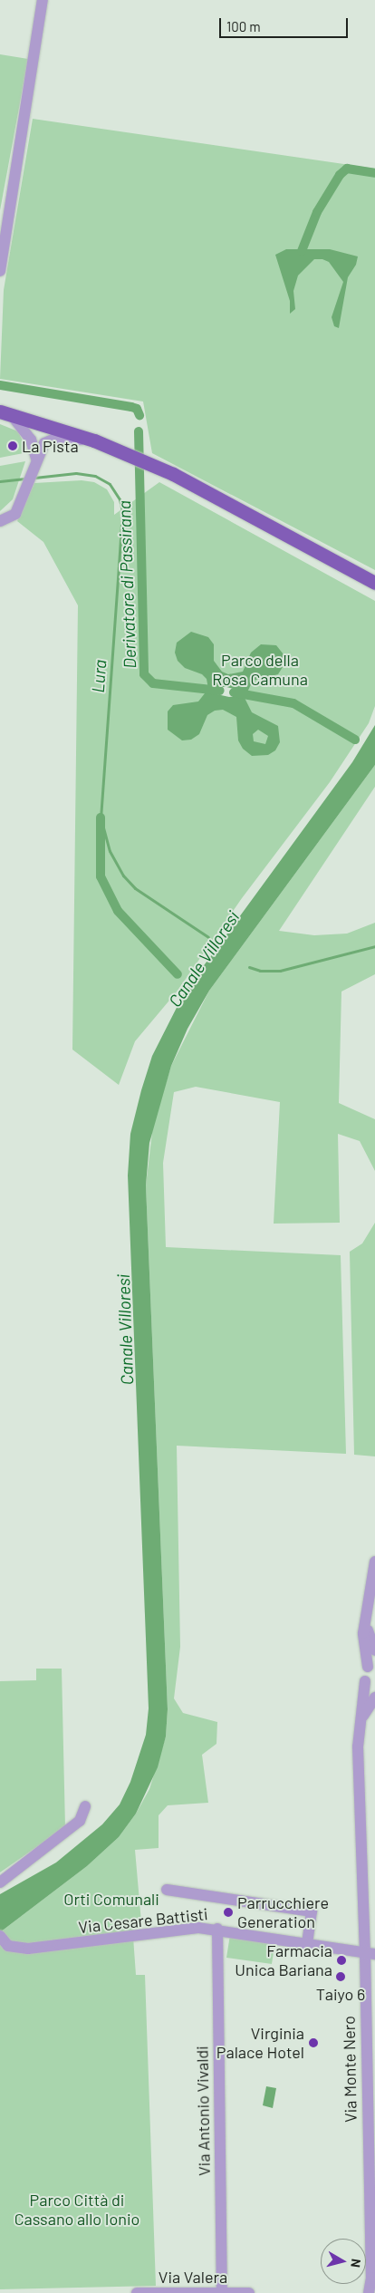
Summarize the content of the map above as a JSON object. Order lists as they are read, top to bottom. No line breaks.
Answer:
{"streets":{"street":["Via Cesare Battisti","Via Monte Nero","Via Antonio Vivaldi","Via Valera"]},"crossings":[["Via Cesare Battisti","Via Monte Nero"],["Via Cesare Battisti","Via Antonio Vivaldi"],["Via Antonio Vivaldi","Via Valera"]],"water":["Derivatore di Passirana","Lura","Canale Villoresi"],"parks":["Parco della Rosa Camuna","Orti Comunali","Parco Città di Cassano allo Ionio"],"places":["La Pista","Parrucchiere Generation","Farmacia Unica Bariana","Taiyo 6","Virginia Palace Hotel"],"scale_bar":"100 m","north":"right"}
